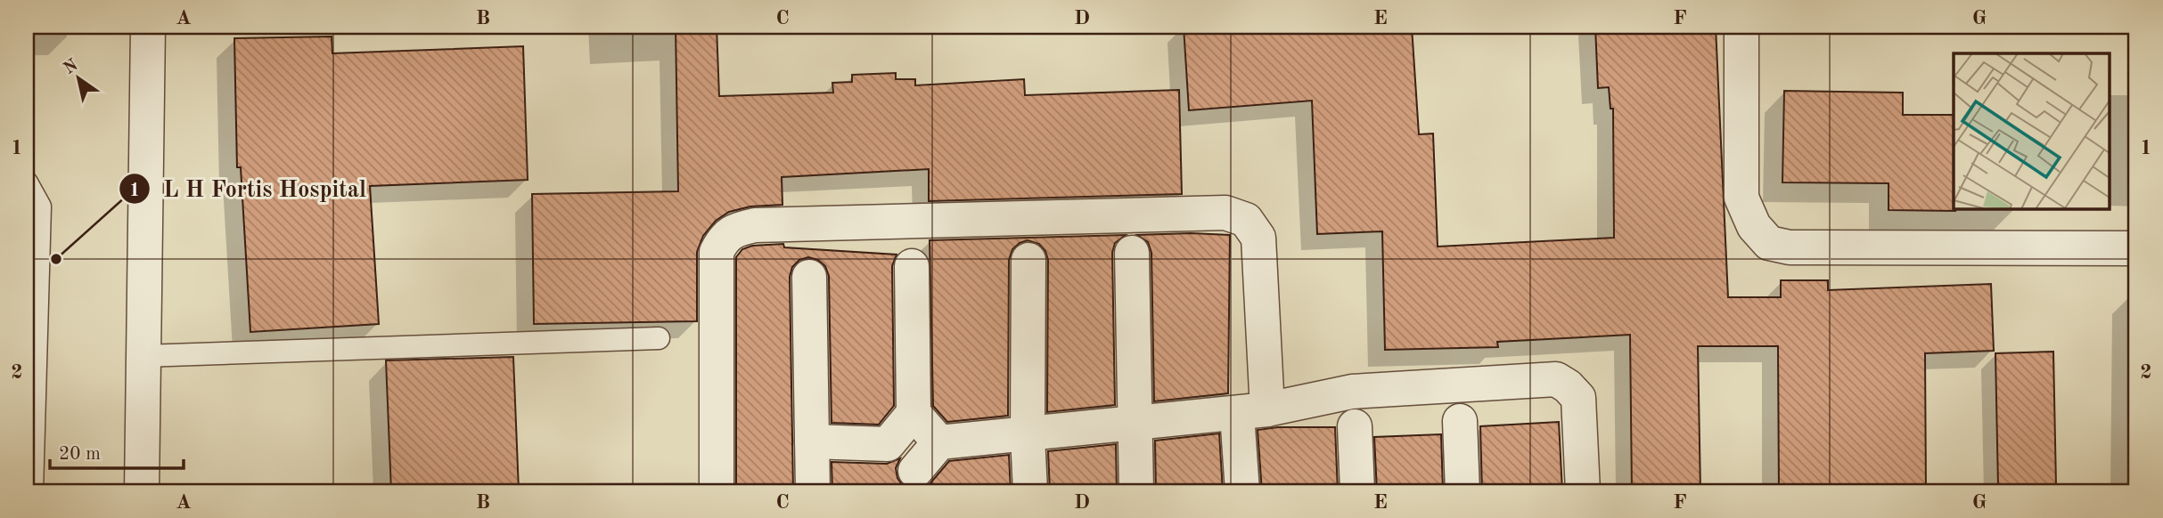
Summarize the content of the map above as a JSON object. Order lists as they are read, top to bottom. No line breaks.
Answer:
{"places":["L H Fortis Hospital"],"scale_bar":"20 m","north":"top left","grid":{"columns":["A","B","C","D","E","F","G"],"rows":["1","2"]}}
